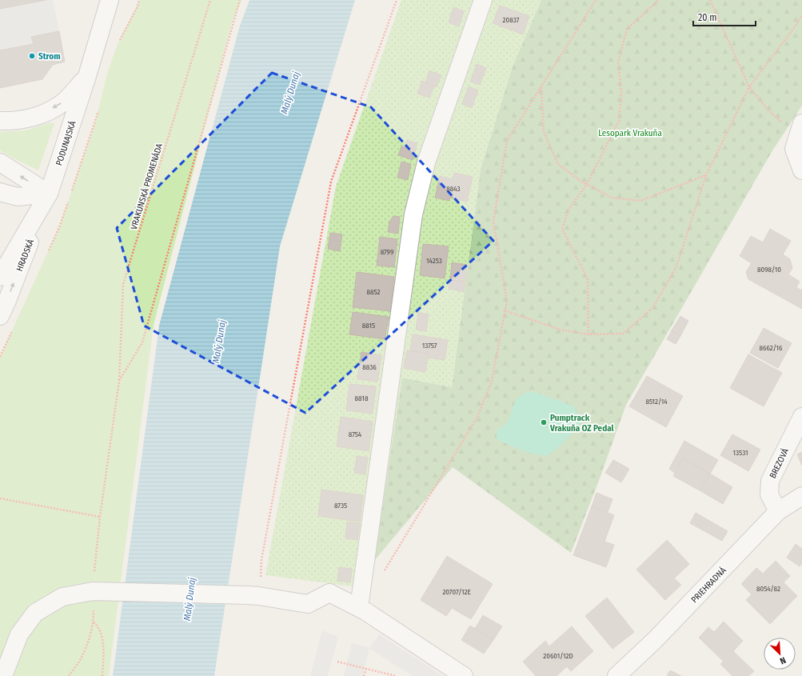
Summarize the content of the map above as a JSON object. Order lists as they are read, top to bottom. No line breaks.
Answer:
{"streets":{"street":["PODUNAJSKÁ","HRADSKÁ","BREZOVÁ","PRIEHRADNÁ"],"path":["VRAKUNSKÁ PROMENÁDA"]},"crossings":[["PODUNAJSKÁ","HRADSKÁ"],["BREZOVÁ","PRIEHRADNÁ"]],"one_way":["HRADSKÁ"],"water":["Malý Dunaj"],"parks":["Lesopark Vrakuňa"],"places":["Strom","Pumptrack Vrakuňa OZ Pedal"],"house_numbers":["20837","8843","8799","14253","8098/10","8852","8815","13757","8662/16","8836","8818","8512/14","8754","13531","8735","8054/82","20707/12E","20601/12D"],"scale_bar":"20 m","north":"bottom right"}
